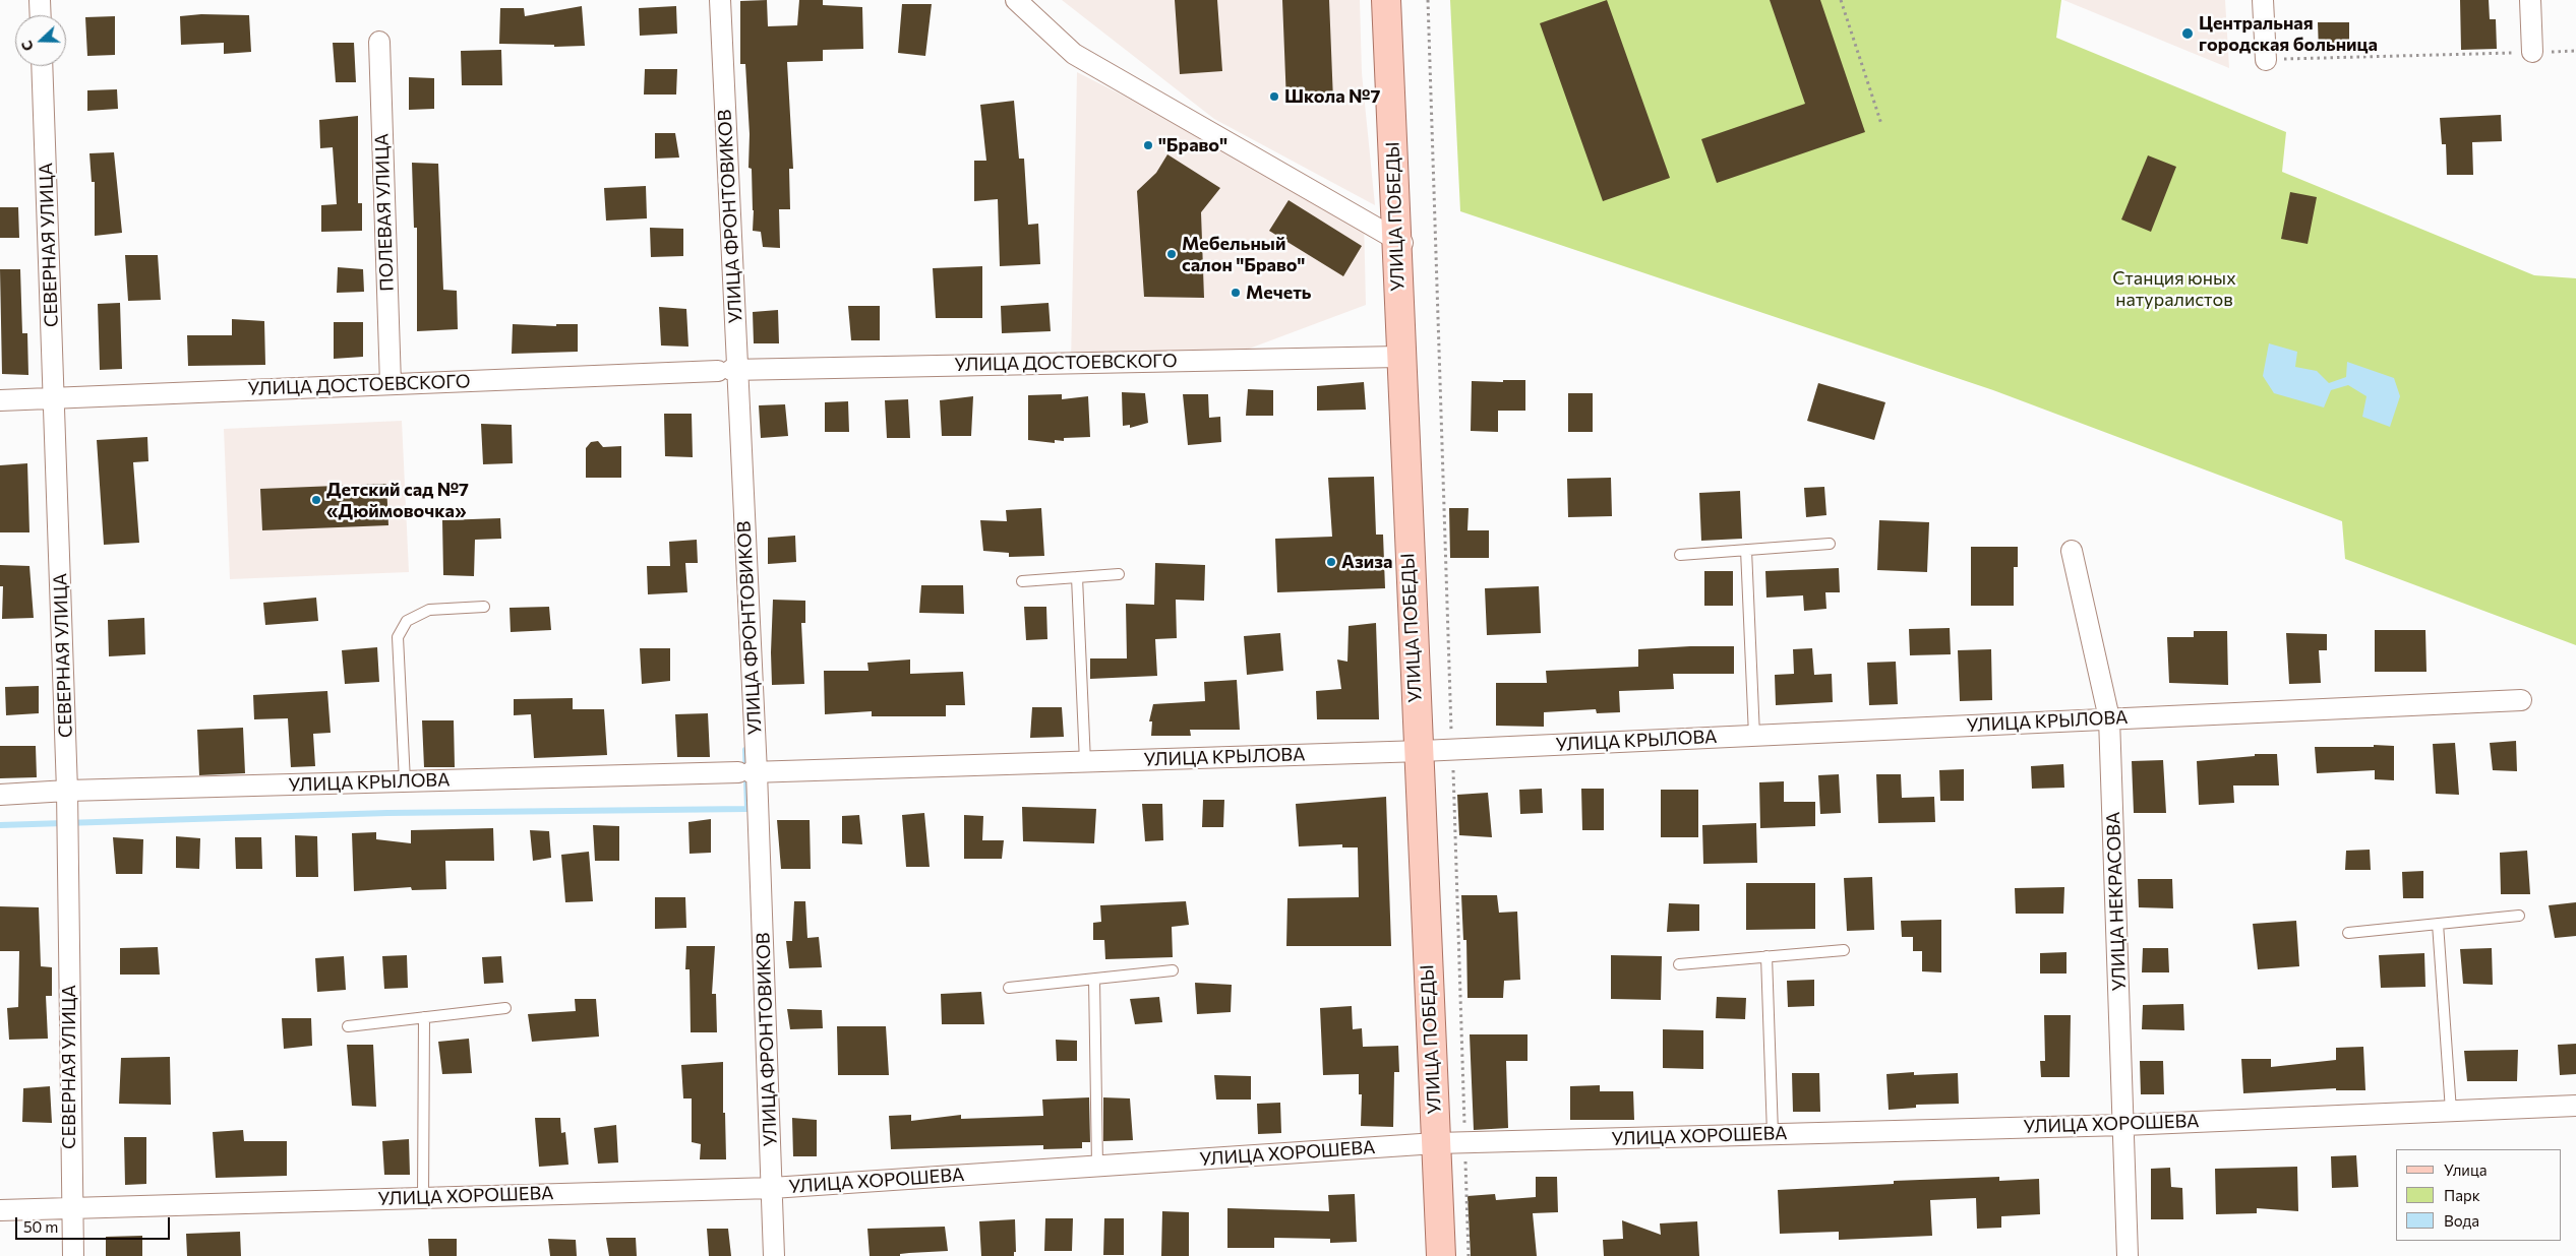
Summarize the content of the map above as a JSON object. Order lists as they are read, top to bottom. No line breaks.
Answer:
{"streets":{"main road":["УЛИЦА ПОБЕДЫ"],"street":["ПОЛЕВАЯ УЛИЦА","УЛИЦА ФРОНТОВИКОВ","СЕВЕРНАЯ УЛИЦА","УЛИЦА ДОСТОЕВСКОГО","УЛИЦА КРЫЛОВА","УЛИЦА НЕКРАСОВА","УЛИЦА ХОРОШЕВА"]},"crossings":[["ПОЛЕВАЯ УЛИЦА","УЛИЦА ДОСТОЕВСКОГО"],["УЛИЦА ФРОНТОВИКОВ","УЛИЦА ДОСТОЕВСКОГО"],["УЛИЦА ФРОНТОВИКОВ","УЛИЦА КРЫЛОВА"],["УЛИЦА ФРОНТОВИКОВ","УЛИЦА ХОРОШЕВА"],["УЛИЦА ПОБЕДЫ","УЛИЦА ДОСТОЕВСКОГО"],["УЛИЦА ПОБЕДЫ","УЛИЦА КРЫЛОВА"],["УЛИЦА ПОБЕДЫ","УЛИЦА ХОРОШЕВА"],["СЕВЕРНАЯ УЛИЦА","УЛИЦА ДОСТОЕВСКОГО"],["СЕВЕРНАЯ УЛИЦА","УЛИЦА КРЫЛОВА"],["СЕВЕРНАЯ УЛИЦА","УЛИЦА ХОРОШЕВА"],["УЛИЦА КРЫЛОВА","УЛИЦА НЕКРАСОВА"],["УЛИЦА НЕКРАСОВА","УЛИЦА ХОРОШЕВА"]],"parks":["Станция юных натуралистов"],"places":["Центральная городская больница","Школа №7","\"Браво\"","Мебельный салон \"Браво\"","Мечеть","Детский сад №7 «Дюймовочка»","Азиза"],"legend":["Улица","Парк","Вода"],"scale_bar":"50 m","north":"left"}
